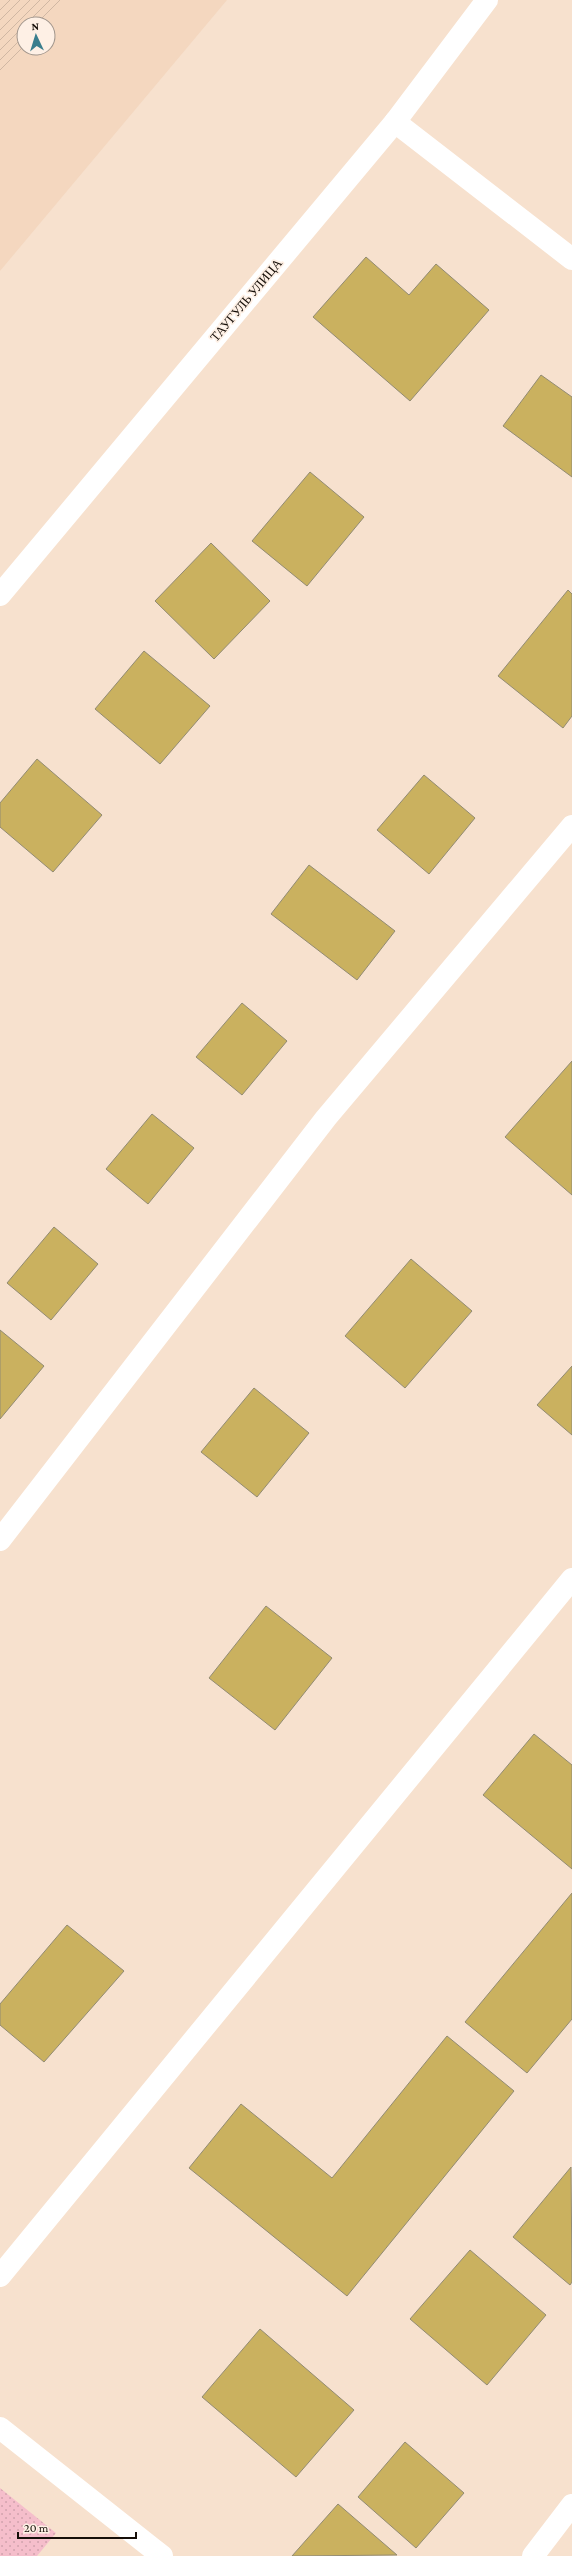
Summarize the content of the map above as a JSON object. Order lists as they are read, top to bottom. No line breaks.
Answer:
{"streets":{"street":["ТАУГУЛЬ УЛИЦА"]},"scale_bar":"20 m","north":"top"}
